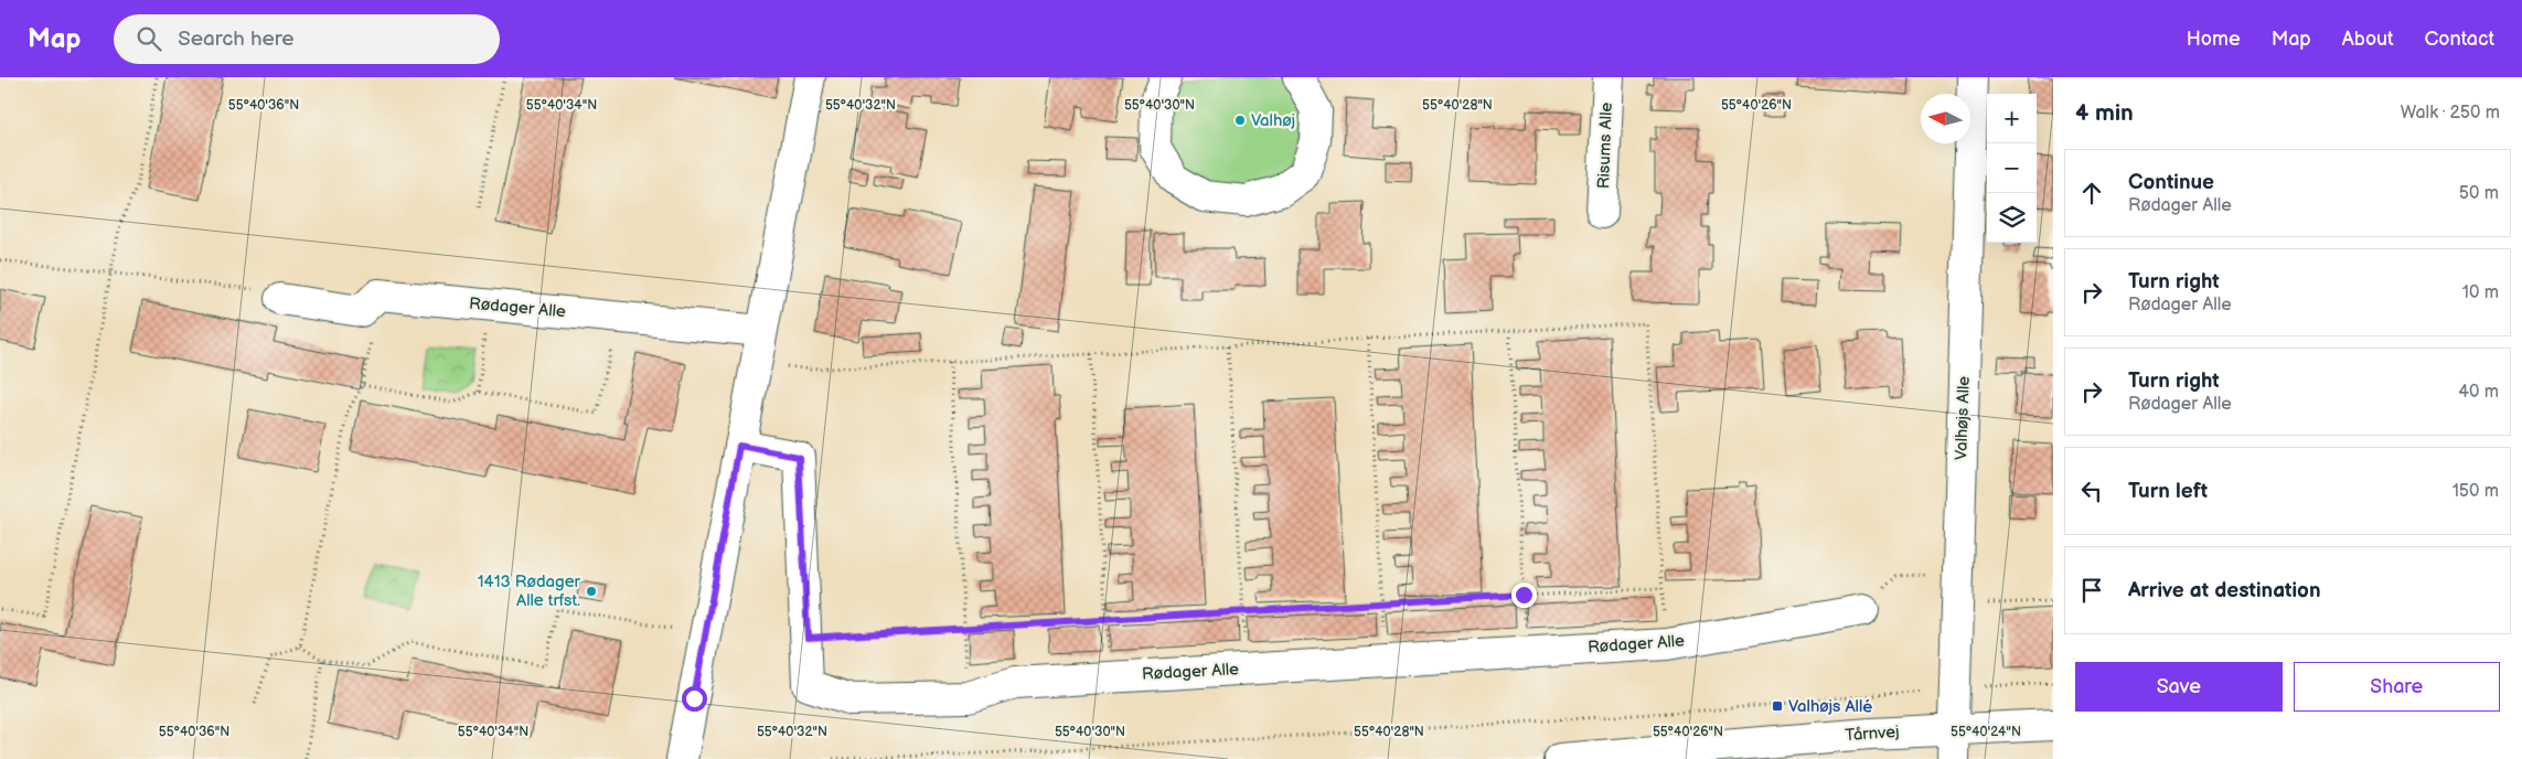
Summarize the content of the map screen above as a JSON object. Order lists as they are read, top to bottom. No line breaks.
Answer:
{"streets":{"street":["Risums Alle","Rødager Alle","Valhøjs Alle","Tårnvej"]},"crossings":[["Valhøjs Alle","Tårnvej"]],"places":{"other":["Valhøj","1413 Rødager Alle trfst."],"transit":["Valhøjs Allé"]},"north":"left","page":{"header":"Map","search":"Search here","nav":["Home","Map","About","Contact"],"heading":["4 min","Walk · 250 m"],"map_buttons":["+","−"],"list":[["Continue","Rødager Alle","50 m"],["Turn right","Rødager Alle","10 m"],["Turn right","Rødager Alle","40 m"],["Turn left","150 m"],"Arrive at destination"],"buttons":["Save","Share"]},"coordinates":["55°40'36\"N","55°40'34\"N","55°40'32\"N","55°40'30\"N","55°40'28\"N","55°40'26\"N","55°40'24\"N"]}
